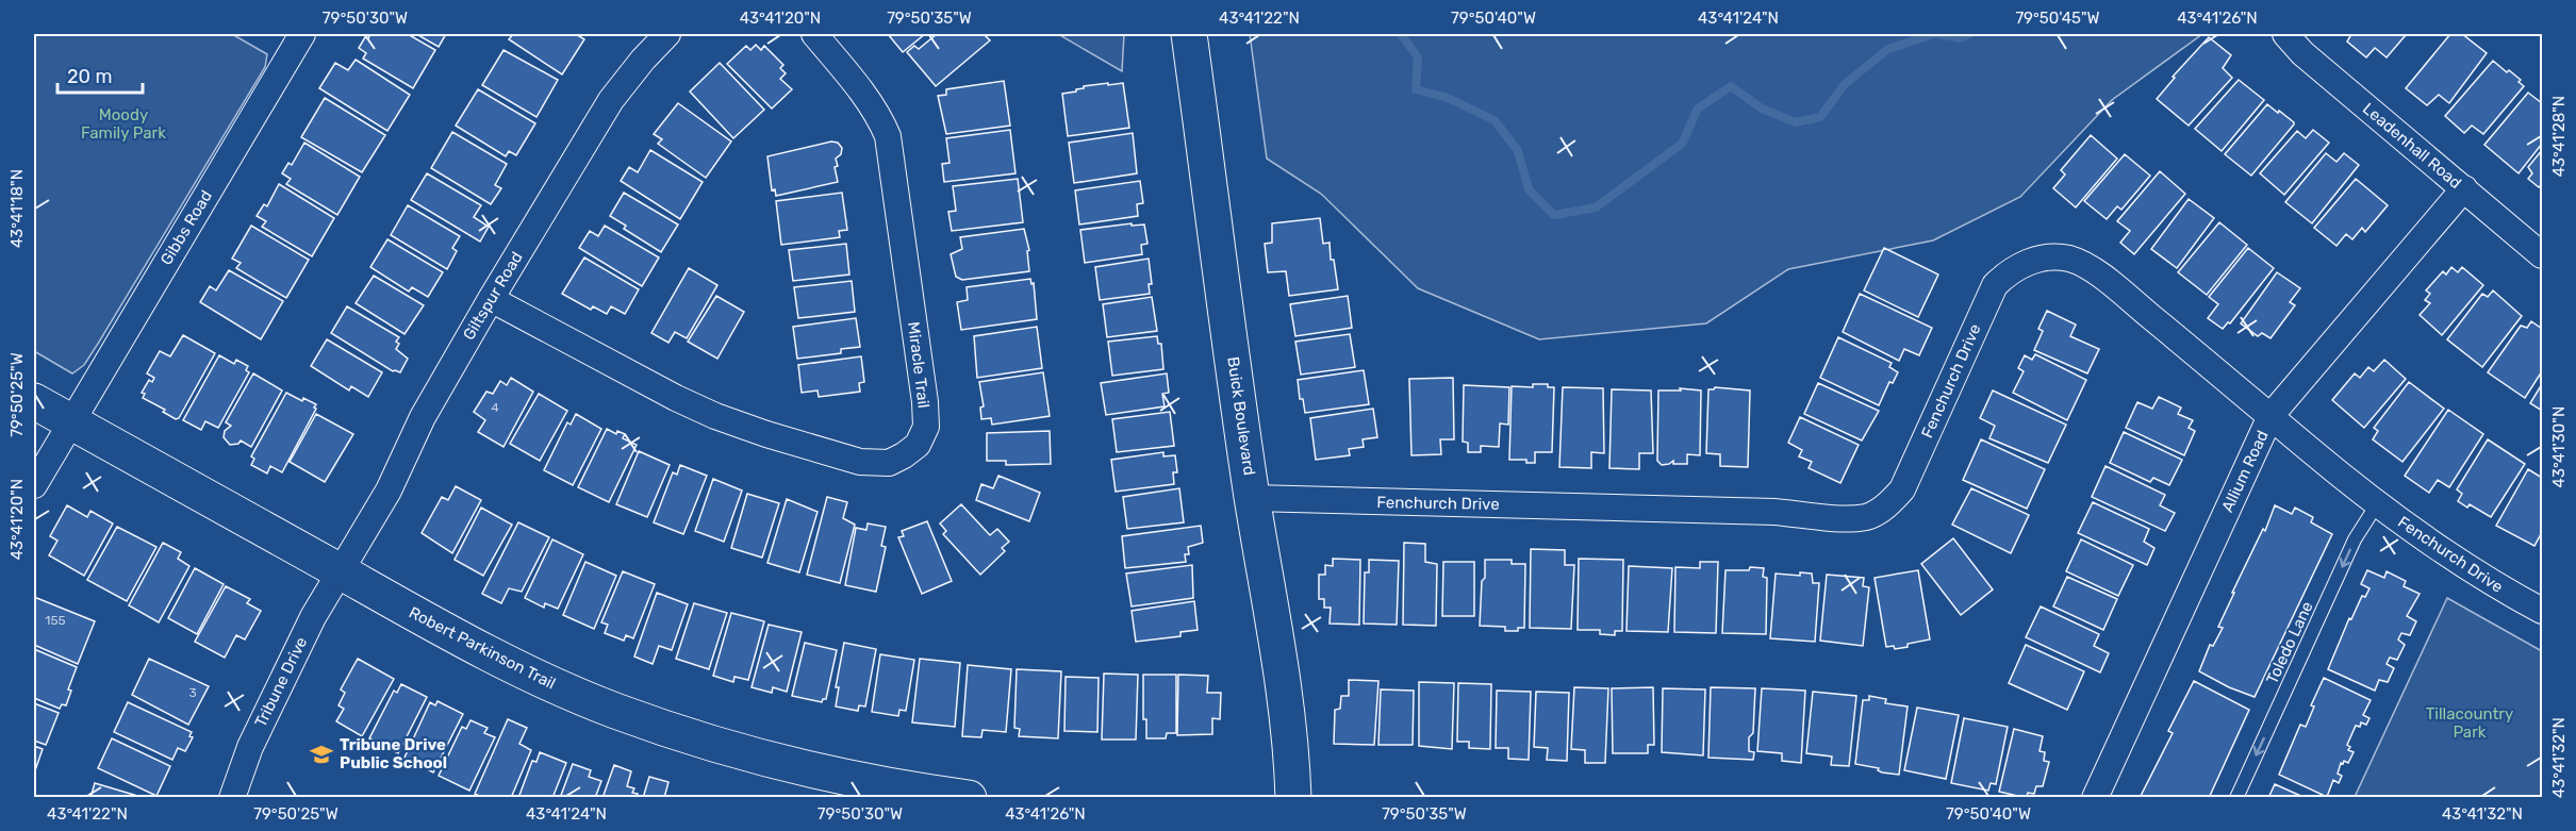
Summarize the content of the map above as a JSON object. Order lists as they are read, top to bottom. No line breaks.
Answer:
{"streets":{"street":["Leadenhall Road","Gibbs Road","Giltspur Road","Miracle Trail","Fenchurch Drive","Buick Boulevard","Allium Road","Robert Parkinson Trail","Tribune Drive"],"lane":["Toledo Lane"]},"crossings":[["Leadenhall Road","Allium Road"],["Gibbs Road","Robert Parkinson Trail"],["Giltspur Road","Miracle Trail"],["Giltspur Road","Robert Parkinson Trail"],["Giltspur Road","Tribune Drive"],["Fenchurch Drive","Buick Boulevard"],["Fenchurch Drive","Allium Road"],["Fenchurch Drive","Toledo Lane"],["Robert Parkinson Trail","Tribune Drive"]],"one_way":["Toledo Lane"],"parks":["Moody Family Park","Tillacountry Park"],"places":{"school or university":["Tribune Drive Public School"]},"house_numbers":["4","155","3"],"scale_bar":"20 m","coordinates":["79°50'30\"W","43°41'20\"N","79°50'35\"W","43°41'22\"N","79°50'40\"W","43°41'24\"N","79°50'45\"W","43°41'26\"N","43°41'28\"N","43°41'18\"N","79°50'25\"W","43°41'30\"N","43°41'32\"N"]}
